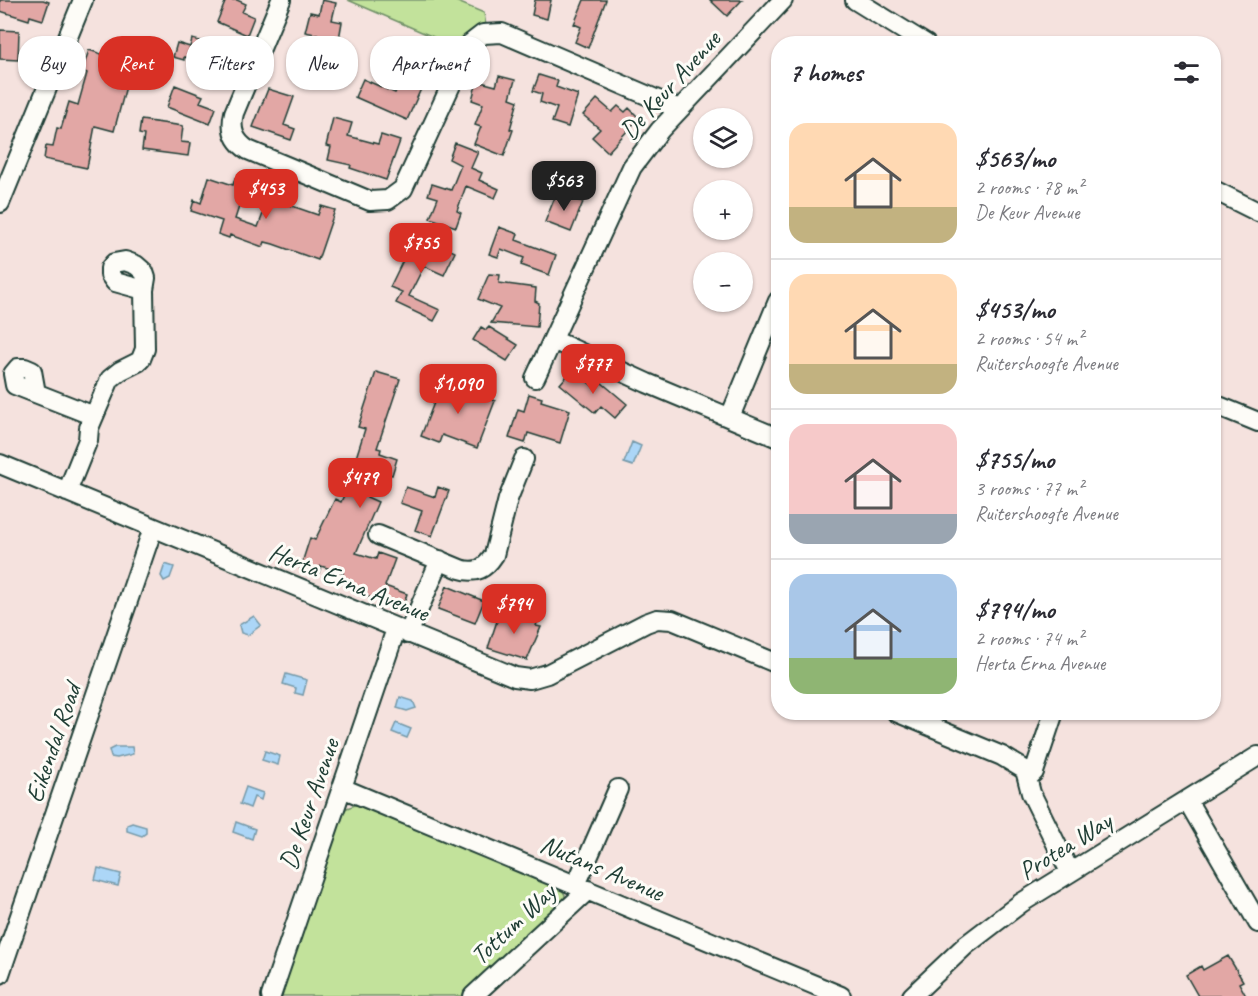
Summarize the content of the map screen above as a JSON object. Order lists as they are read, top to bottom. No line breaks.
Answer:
{"streets":{"street":["De Keur Avenue","Herta Erna Avenue","Eikendal Road","Protea Way","Nutans Avenue","Tottum Way"]},"crossings":[["De Keur Avenue","Herta Erna Avenue"],["De Keur Avenue","Nutans Avenue"],["Herta Erna Avenue","Eikendal Road"],["Nutans Avenue","Tottum Way"]],"page":{"chip":["Buy","Rent","Filters","New","Apartment"],"heading":"7 homes","map_buttons":["+","−"],"list":[{"name":"$563/mo","note":"2 rooms · 78 m² · De Keur Avenue"},{"name":"$453/mo","note":"2 rooms · 54 m² · Ruitershoogte Avenue"},{"name":"$755/mo","note":"3 rooms · 77 m² · Ruitershoogte Avenue"},{"name":"$794/mo","note":"2 rooms · 74 m² · Herta Erna Avenue"}],"price":["$563","$453","$755","$777","$1,090","$479","$794"]}}
